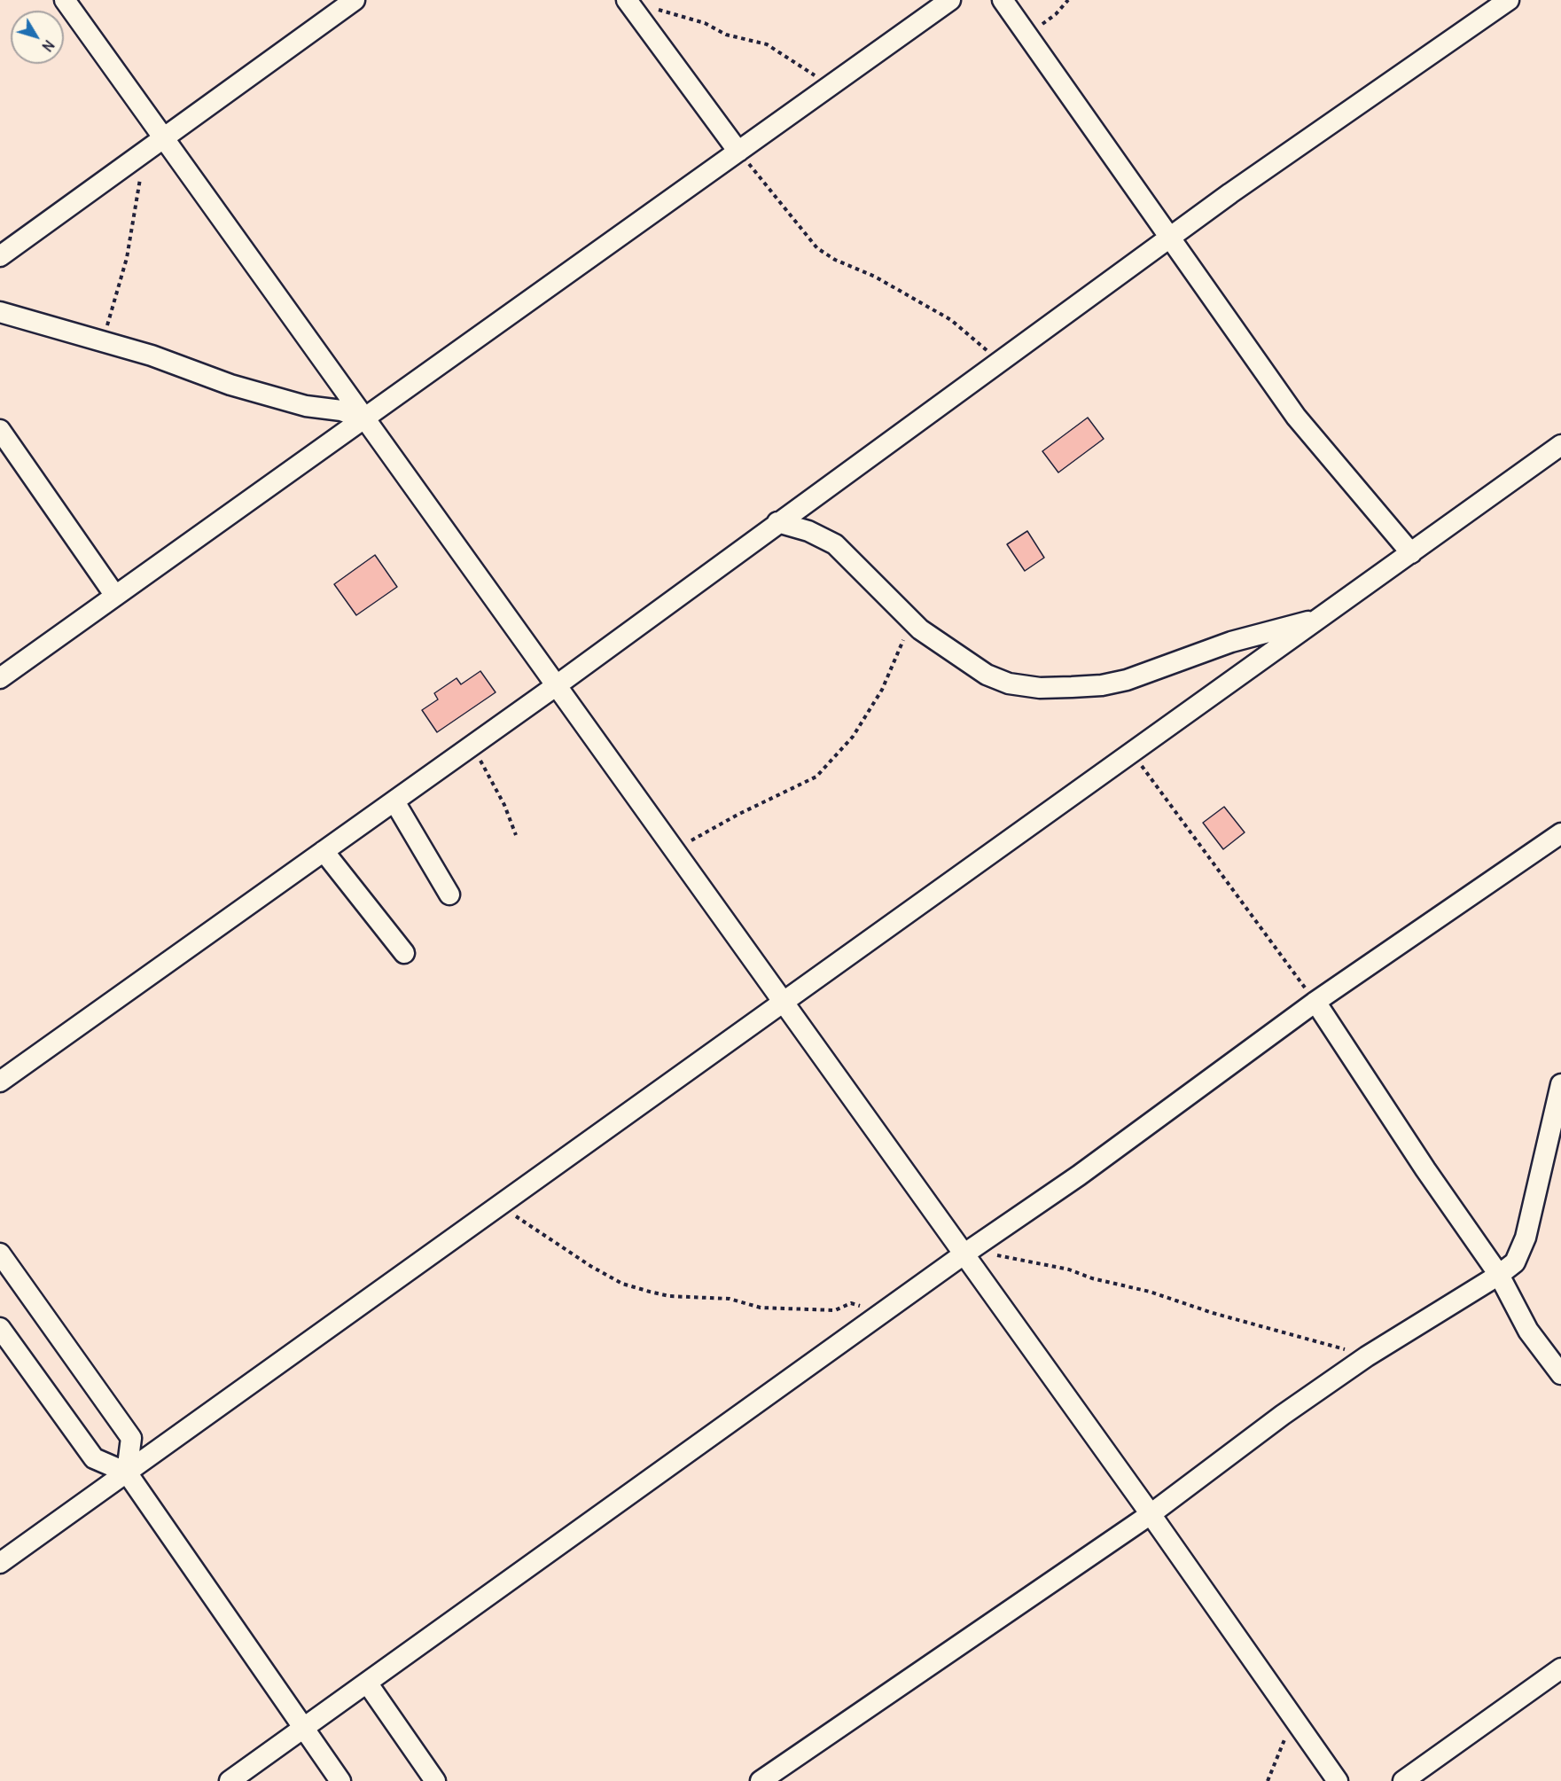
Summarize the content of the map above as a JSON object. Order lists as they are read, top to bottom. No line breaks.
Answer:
{"north":"bottom right"}
